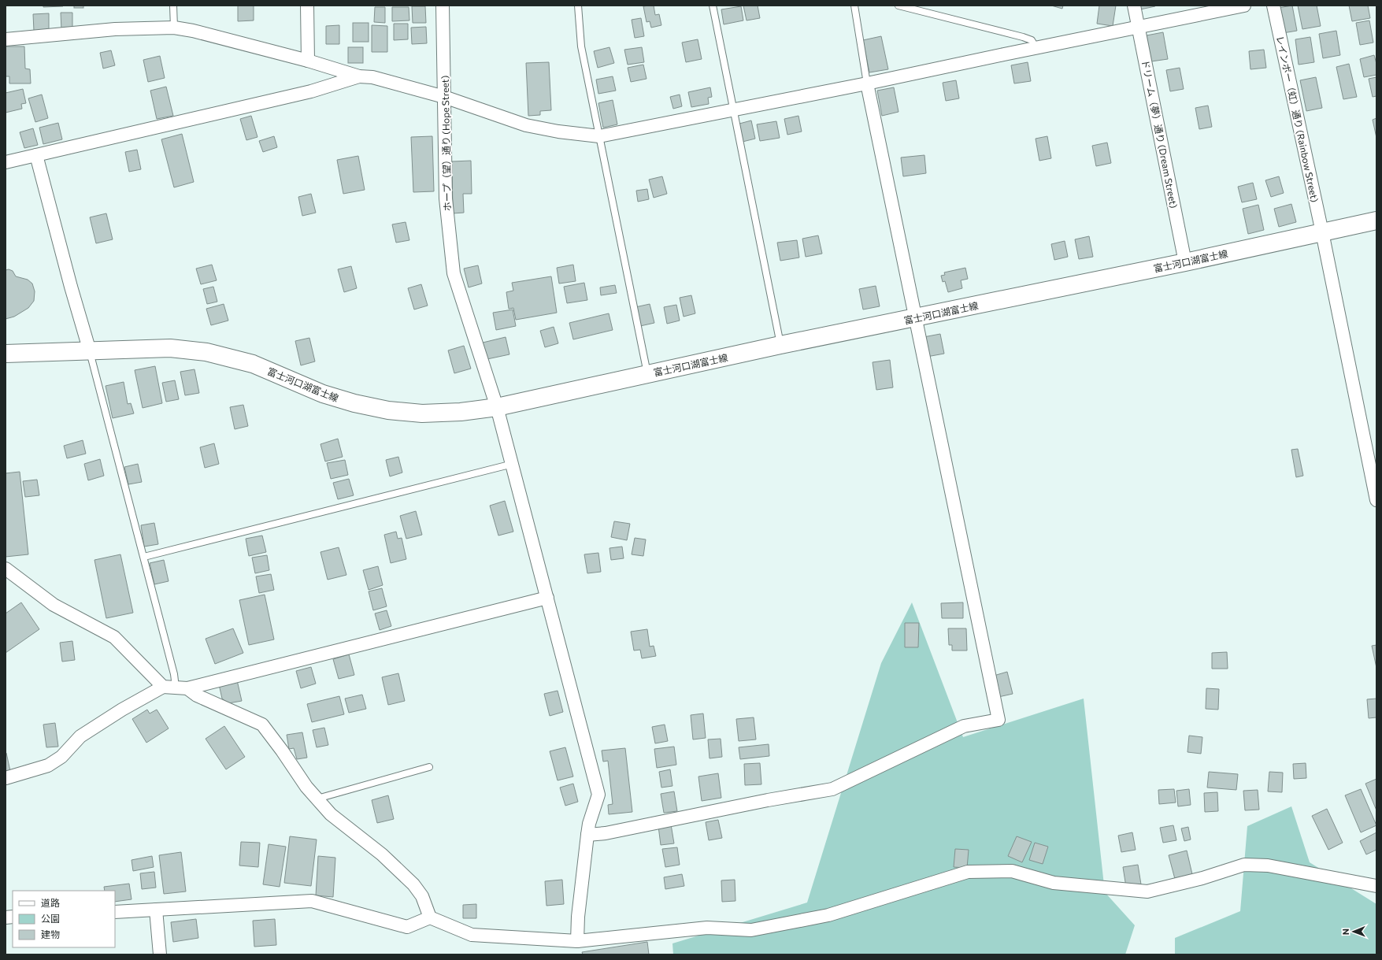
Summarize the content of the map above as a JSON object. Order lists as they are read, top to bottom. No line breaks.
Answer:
{"streets":{"main road":["富士河口湖富士線"],"street":["レインボー（虹）通り (Rainbow Street)","ドリーム（夢）通り (Dream Street)","ホープ（望）通り (Hope Street)"]},"crossings":[["レインボー（虹）通り (Rainbow Street)","富士河口湖富士線"],["ドリーム（夢）通り (Dream Street)","富士河口湖富士線"],["ホープ（望）通り (Hope Street)","富士河口湖富士線"]],"legend":["道路","公園","建物"],"north":"left"}
